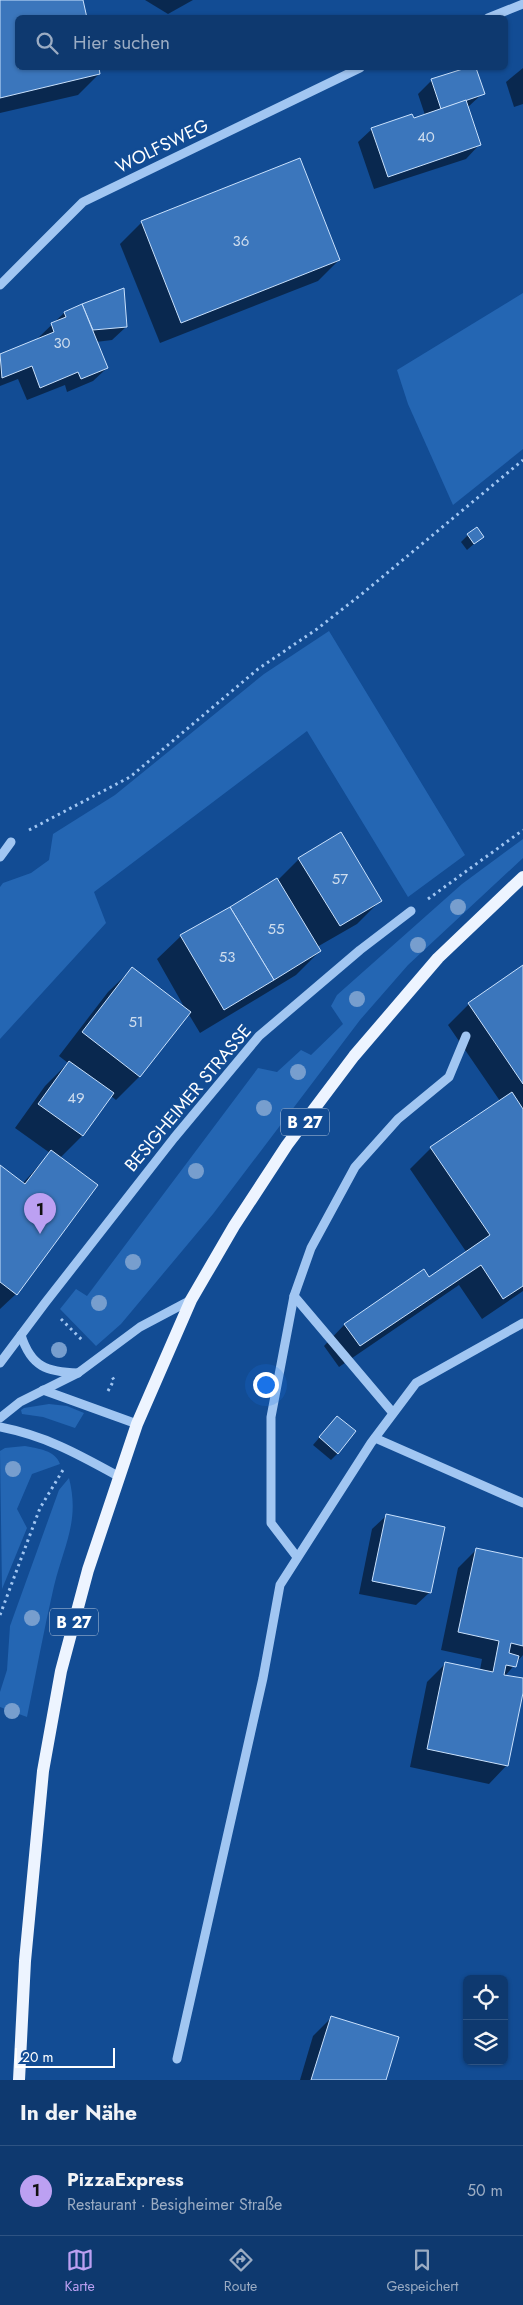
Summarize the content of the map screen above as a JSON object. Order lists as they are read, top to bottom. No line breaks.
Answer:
{"streets":{"main road":["B 27"],"street":["WOLFSWEG","BESIGHEIMER STRASSE"]},"house_numbers":["40","36","30","57","55","53","51","49"],"scale_bar":"20 m","page":{"search":"Hier suchen","pins":"1","scale":"20 m","heading":"In der Nähe","list":[{"mark":"1","name":"PizzaExpress","note":"Restaurant · Besigheimer Straße","value":"50 m"}],"nav":["Karte","Route","Gespeichert"]}}
